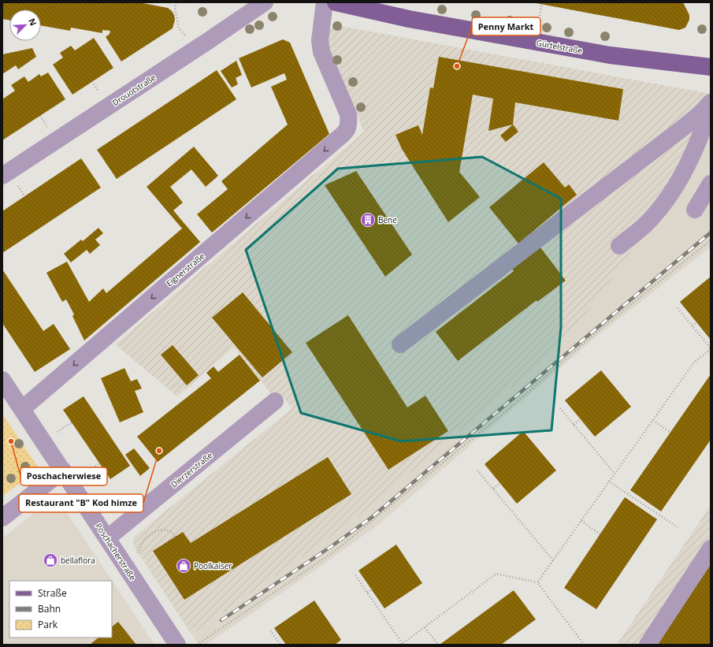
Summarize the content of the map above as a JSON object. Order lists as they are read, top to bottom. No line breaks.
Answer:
{"streets":{"main road":["Gürtelstraße"],"street":["Drouotstraße","Eignerstraße","Dierzerstraße","Poschacherstraße"]},"crossings":[["Eignerstraße","Poschacherstraße"],["Dierzerstraße","Poschacherstraße"]],"one_way":["Eignerstraße"],"places":{"other":["Penny Markt","Poschacherwiese","Restaurant \"B\" Kod himze"],"building":["Bene"],"shop":["bellaflora","Poolkaiser"]},"legend":["Straße","Bahn","Park"],"north":"top right"}
